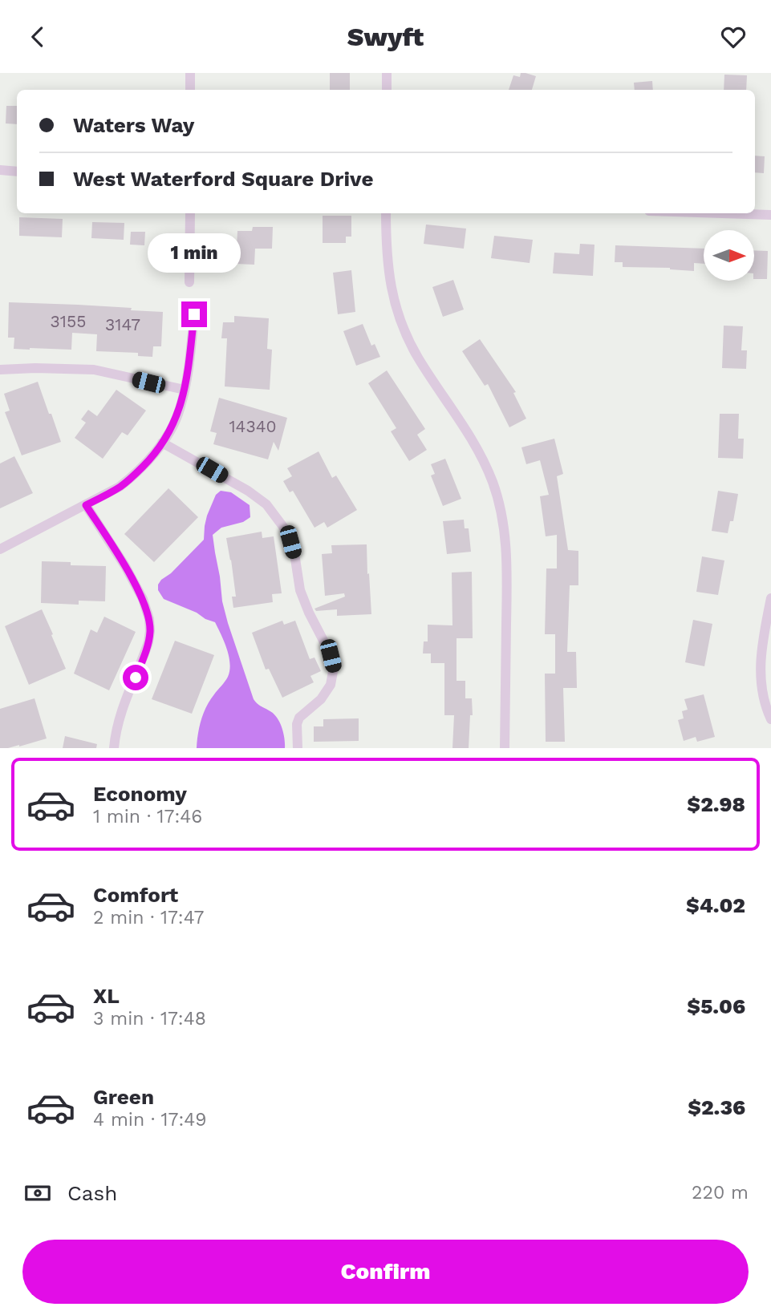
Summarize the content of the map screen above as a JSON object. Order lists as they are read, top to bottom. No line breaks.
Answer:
{"house_numbers":["3155","3147","14340"],"north":"right","page":{"header":"Swyft","banner":["Waters Way","West Waterford Square Drive"],"bubble":"1 min","list":[{"name":"Economy","note":"1 min · 17:46","value":"$2.98"},{"name":"Comfort","note":"2 min · 17:47","value":"$4.02"},{"name":"XL","note":"3 min · 17:48","value":"$5.06"},{"name":"Green","note":"4 min · 17:49","value":"$2.36"}],"pay":["Cash","220 m"],"buttons":"Confirm"}}
